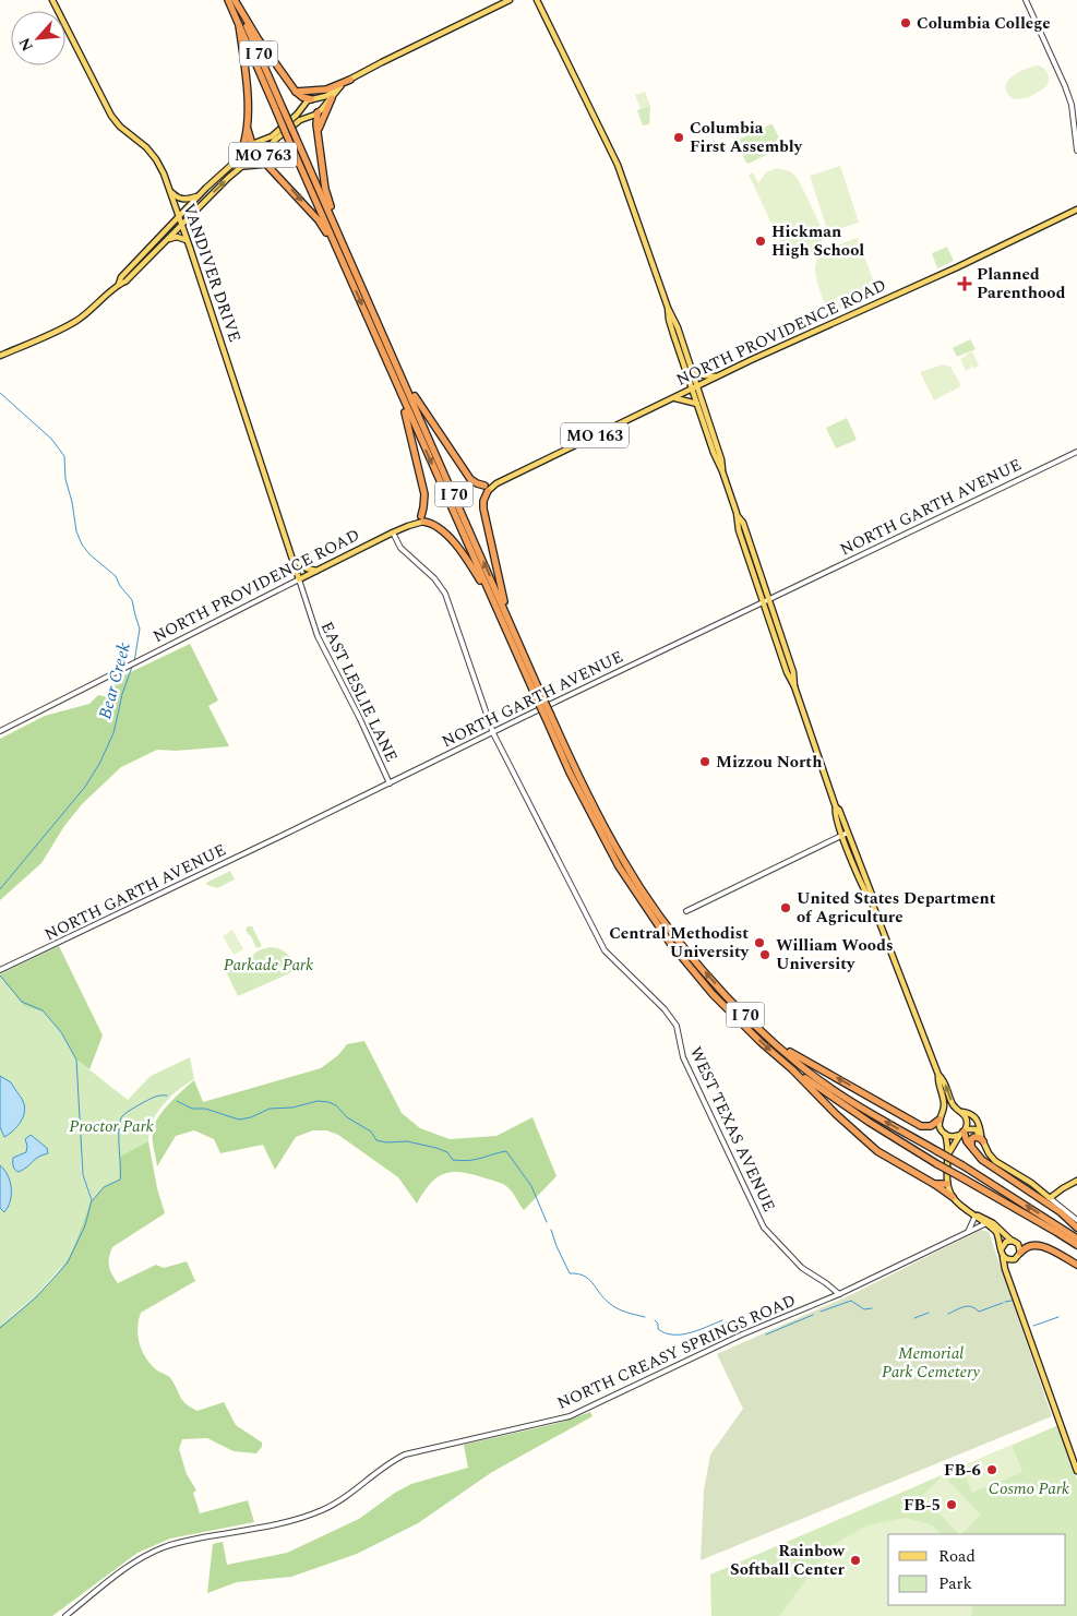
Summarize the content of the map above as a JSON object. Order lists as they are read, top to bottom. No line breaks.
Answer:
{"streets":{"highway":["I 70"],"main road":["MO 763","VANDIVER DRIVE","NORTH PROVIDENCE ROAD","MO 163"],"street":["NORTH GARTH AVENUE","EAST LESLIE LANE","WEST TEXAS AVENUE","NORTH CREASY SPRINGS ROAD"]},"crossings":[["MO 763","VANDIVER DRIVE"],["VANDIVER DRIVE","NORTH PROVIDENCE ROAD"],["VANDIVER DRIVE","EAST LESLIE LANE"],["NORTH PROVIDENCE ROAD","EAST LESLIE LANE"],["NORTH PROVIDENCE ROAD","WEST TEXAS AVENUE"],["NORTH GARTH AVENUE","EAST LESLIE LANE"],["NORTH GARTH AVENUE","WEST TEXAS AVENUE"],["WEST TEXAS AVENUE","NORTH CREASY SPRINGS ROAD"]],"water":["Bear Creek"],"parks":["Parkade Park","Proctor Park","Memorial Park Cemetery","Cosmo Park"],"places":{"other":["Columbia College","Columbia First Assembly","Hickman High School","Mizzou North","United States Department of Agriculture","Central Methodist University","William Woods University","FB-6","FB-5","Rainbow Softball Center"],"health":["Planned Parenthood"]},"legend":["Road","Park"],"north":"bottom left"}
